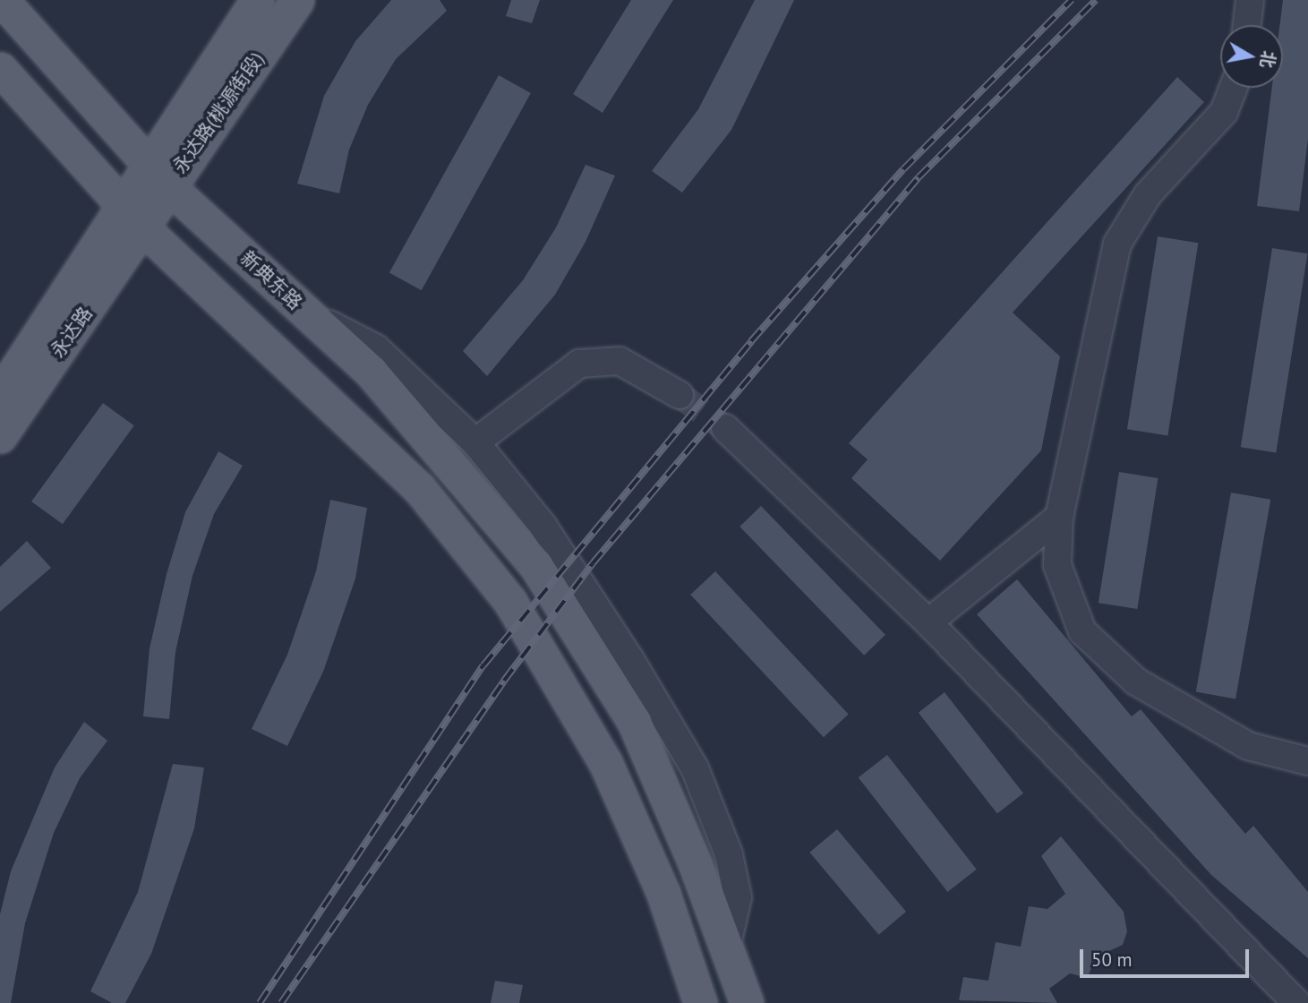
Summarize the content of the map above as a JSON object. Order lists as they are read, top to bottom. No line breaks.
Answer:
{"streets":{"main road":["永达路(桃源街段)","新典东路","永达路"]},"crossings":[["永达路(桃源街段)","新典东路"],["永达路(桃源街段)","永达路"]],"scale_bar":"50 m","north":"right"}
